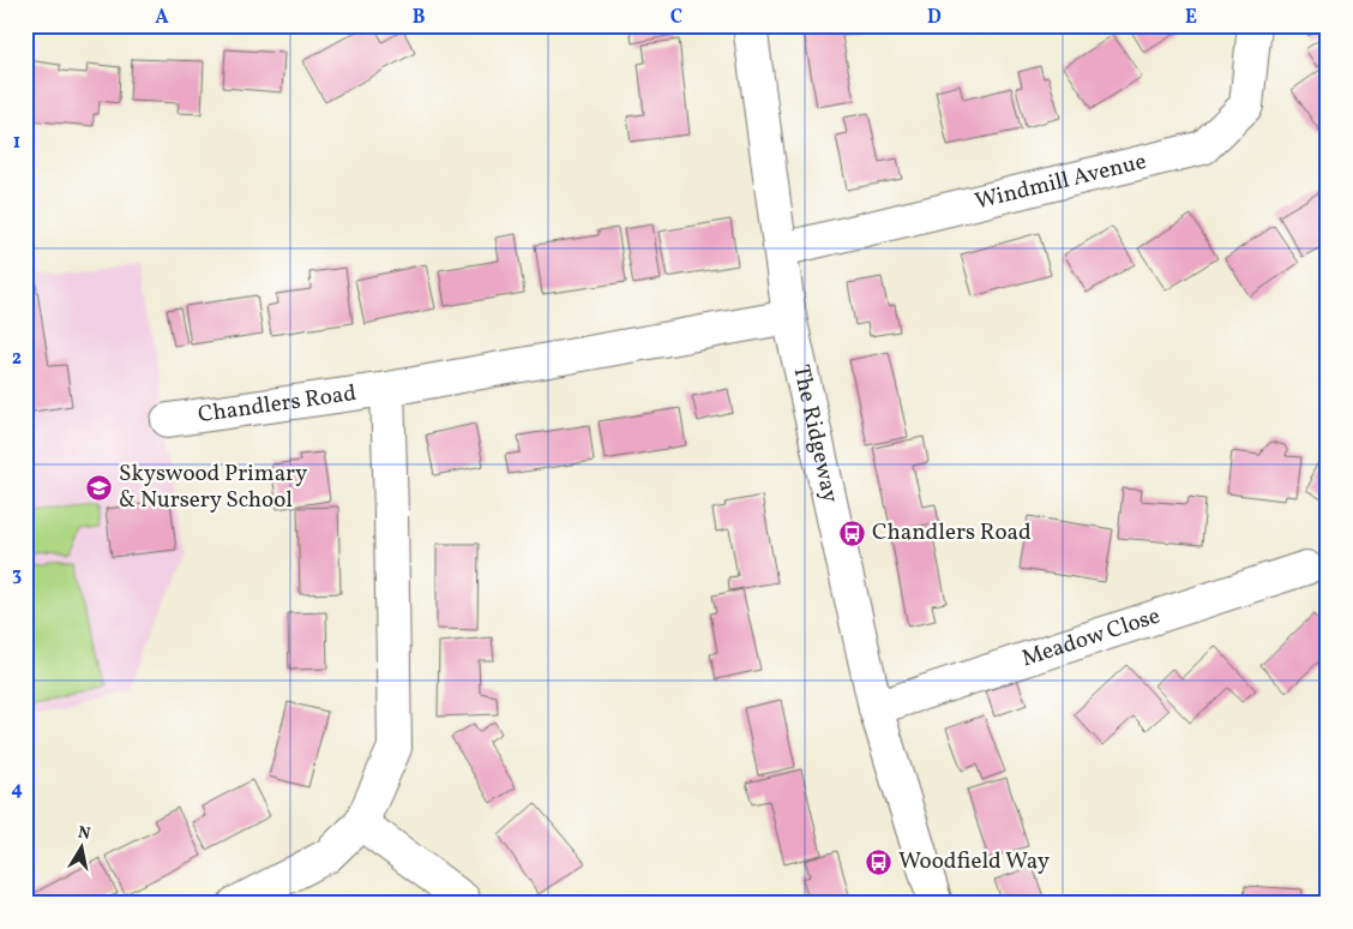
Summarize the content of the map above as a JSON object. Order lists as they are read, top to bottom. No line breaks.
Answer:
{"streets":{"street":["Windmill Avenue","Chandlers Road","The Ridgeway","Meadow Close"]},"crossings":[["Windmill Avenue","The Ridgeway"],["Chandlers Road","The Ridgeway"],["The Ridgeway","Meadow Close"]],"places":{"school or university":["Skyswood Primary & Nursery School"],"bus stop":["Chandlers Road","Woodfield Way"]},"north":"top","grid":{"columns":["A","B","C","D","E"],"rows":["1","2","3","4"]}}
